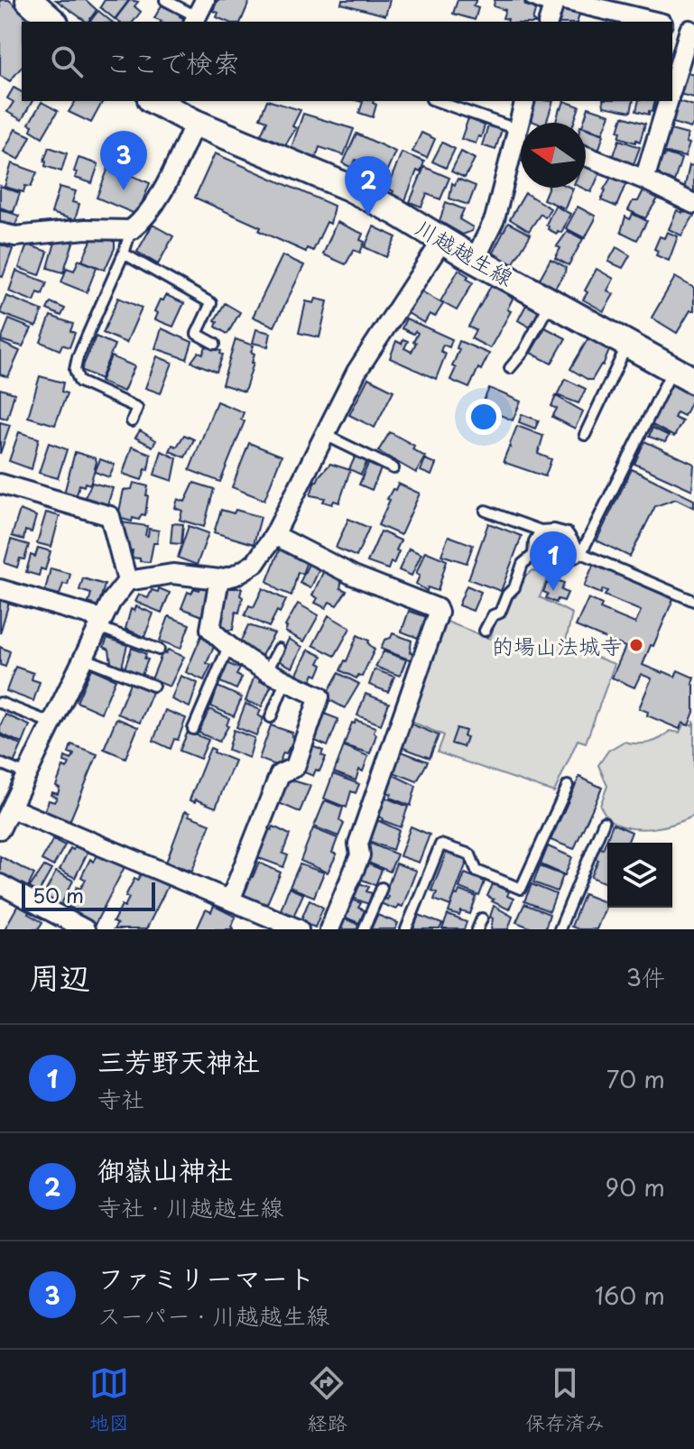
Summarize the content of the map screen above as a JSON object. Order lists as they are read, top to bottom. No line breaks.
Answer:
{"streets":{"main road":["川越越生線"]},"places":["的場山法城寺"],"scale_bar":"50 m","north":"left","page":{"search":"ここで検索","pins":["3","2","1"],"scale":"50 m","heading":["周辺","3件"],"list":[{"mark":"1","name":"三芳野天神社","note":"寺社","value":"70 m"},{"mark":"2","name":"御嶽山神社","note":"寺社 · 川越越生線","value":"90 m"},{"mark":"3","name":"ファミリーマート","note":"スーパー · 川越越生線","value":"160 m"}],"nav":["地図","経路","保存済み"]}}
